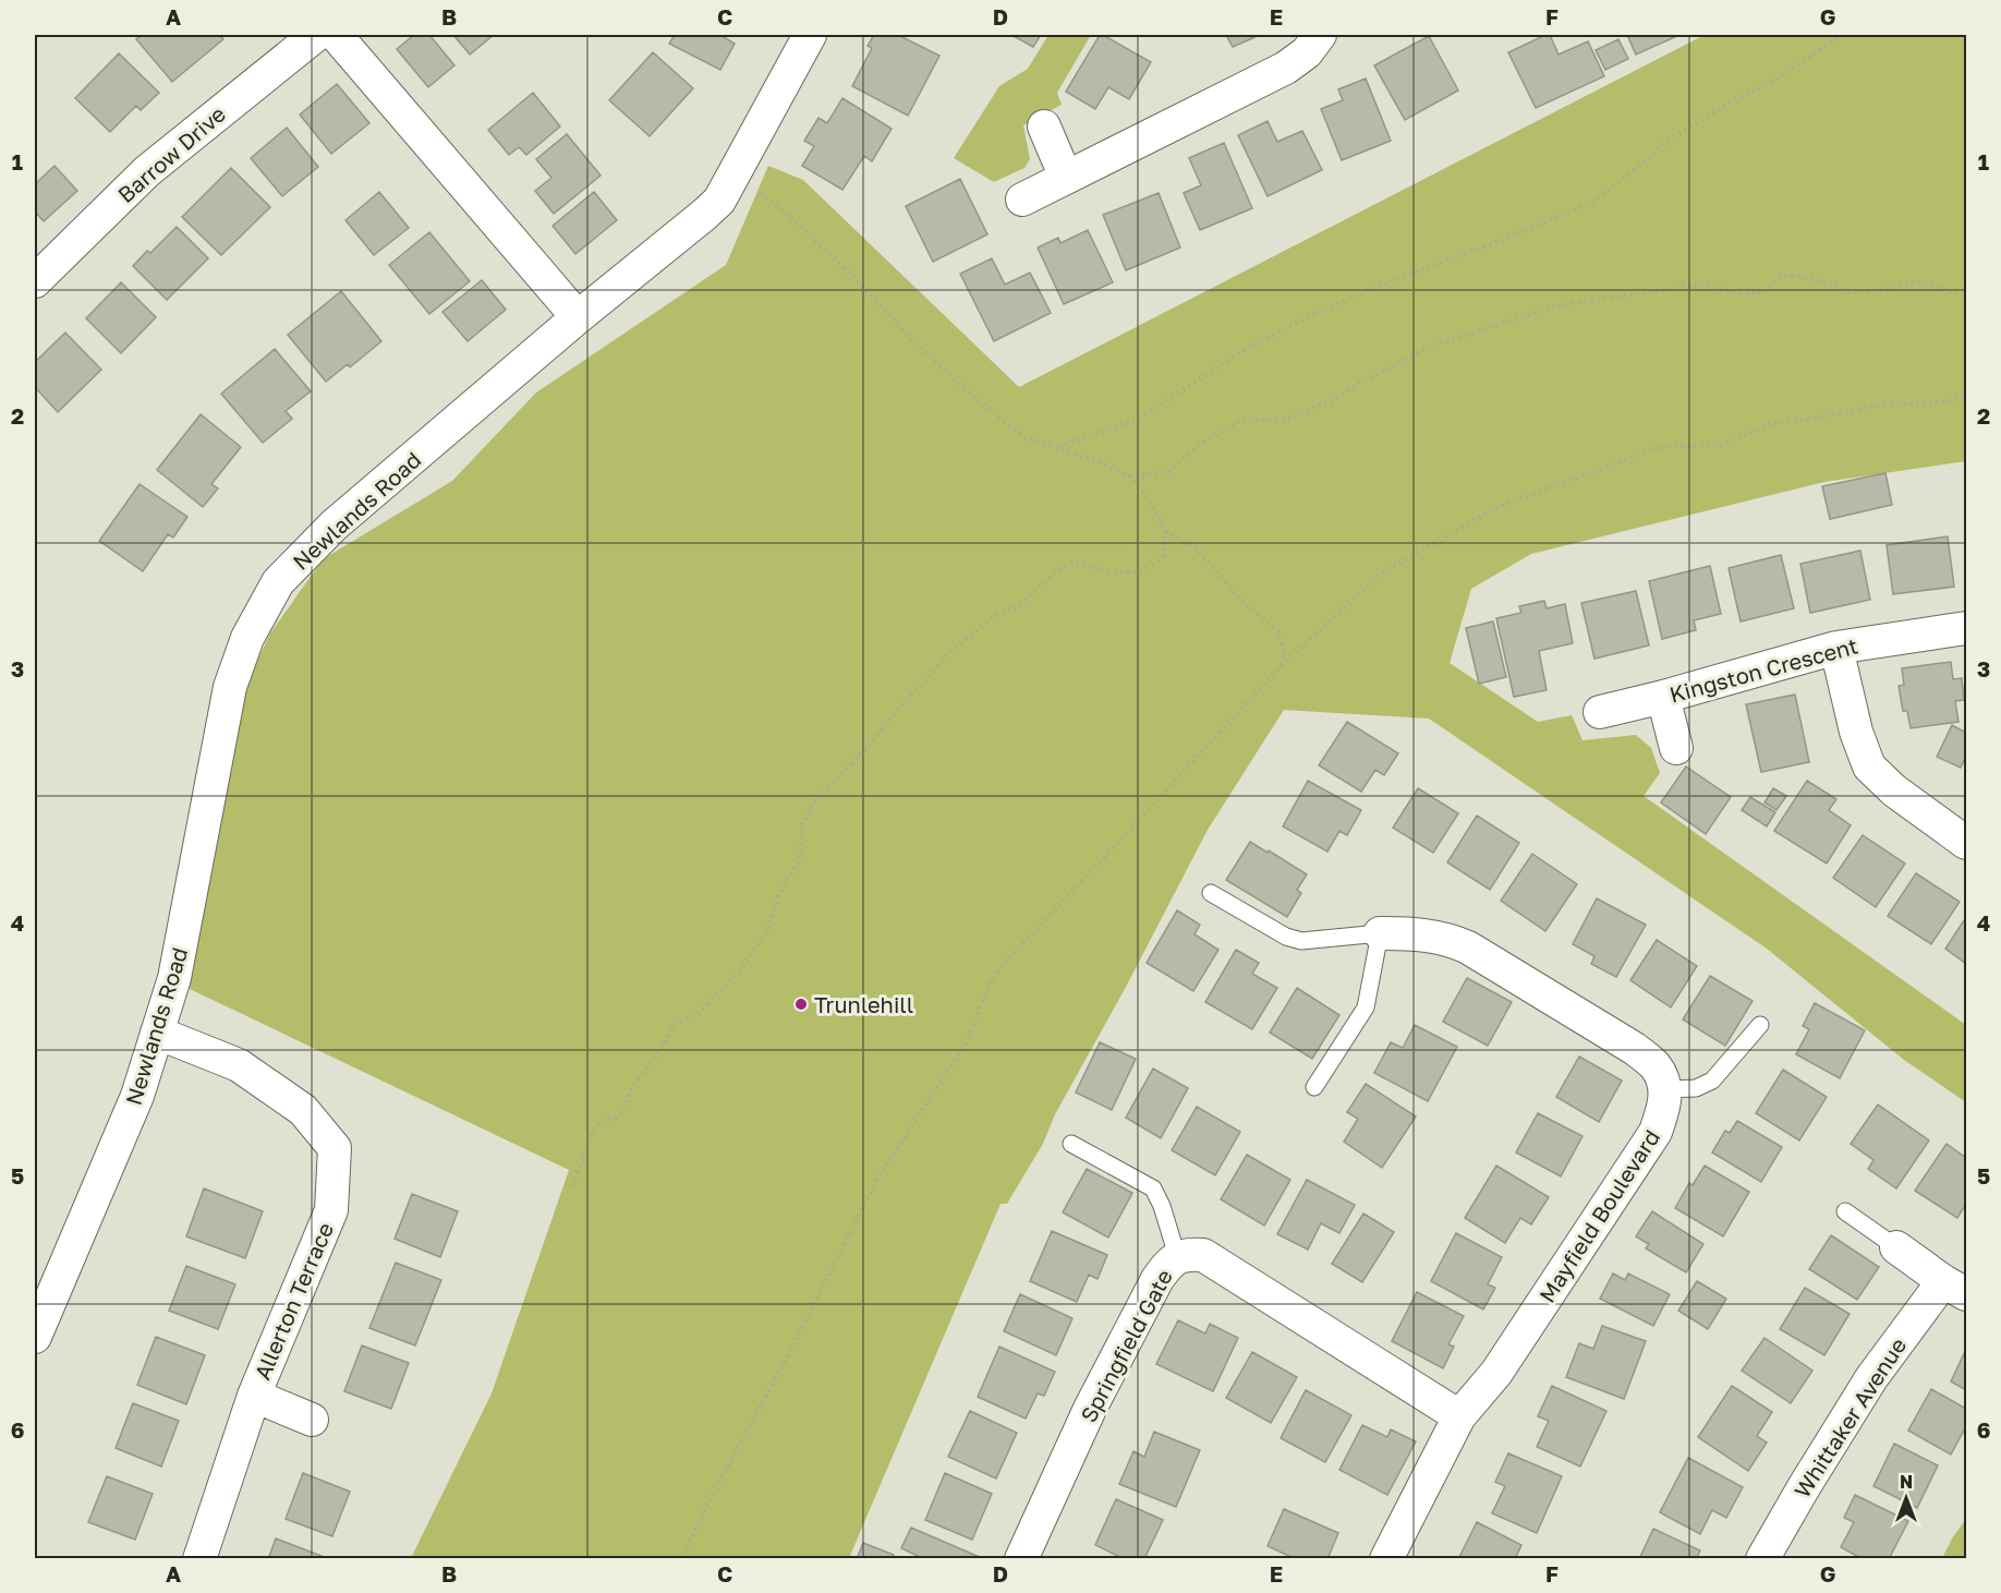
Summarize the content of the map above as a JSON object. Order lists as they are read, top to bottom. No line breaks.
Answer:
{"streets":{"street":["Barrow Drive","Newlands Road","Kingston Crescent","Mayfield Boulevard","Allerton Terrace","Springfield Gate","Whittaker Avenue"]},"crossings":[["Newlands Road","Allerton Terrace"],["Mayfield Boulevard","Springfield Gate"]],"places":["Trunlehill"],"north":"top","grid":{"columns":["A","B","C","D","E","F","G"],"rows":["1","2","3","4","5","6"]}}
